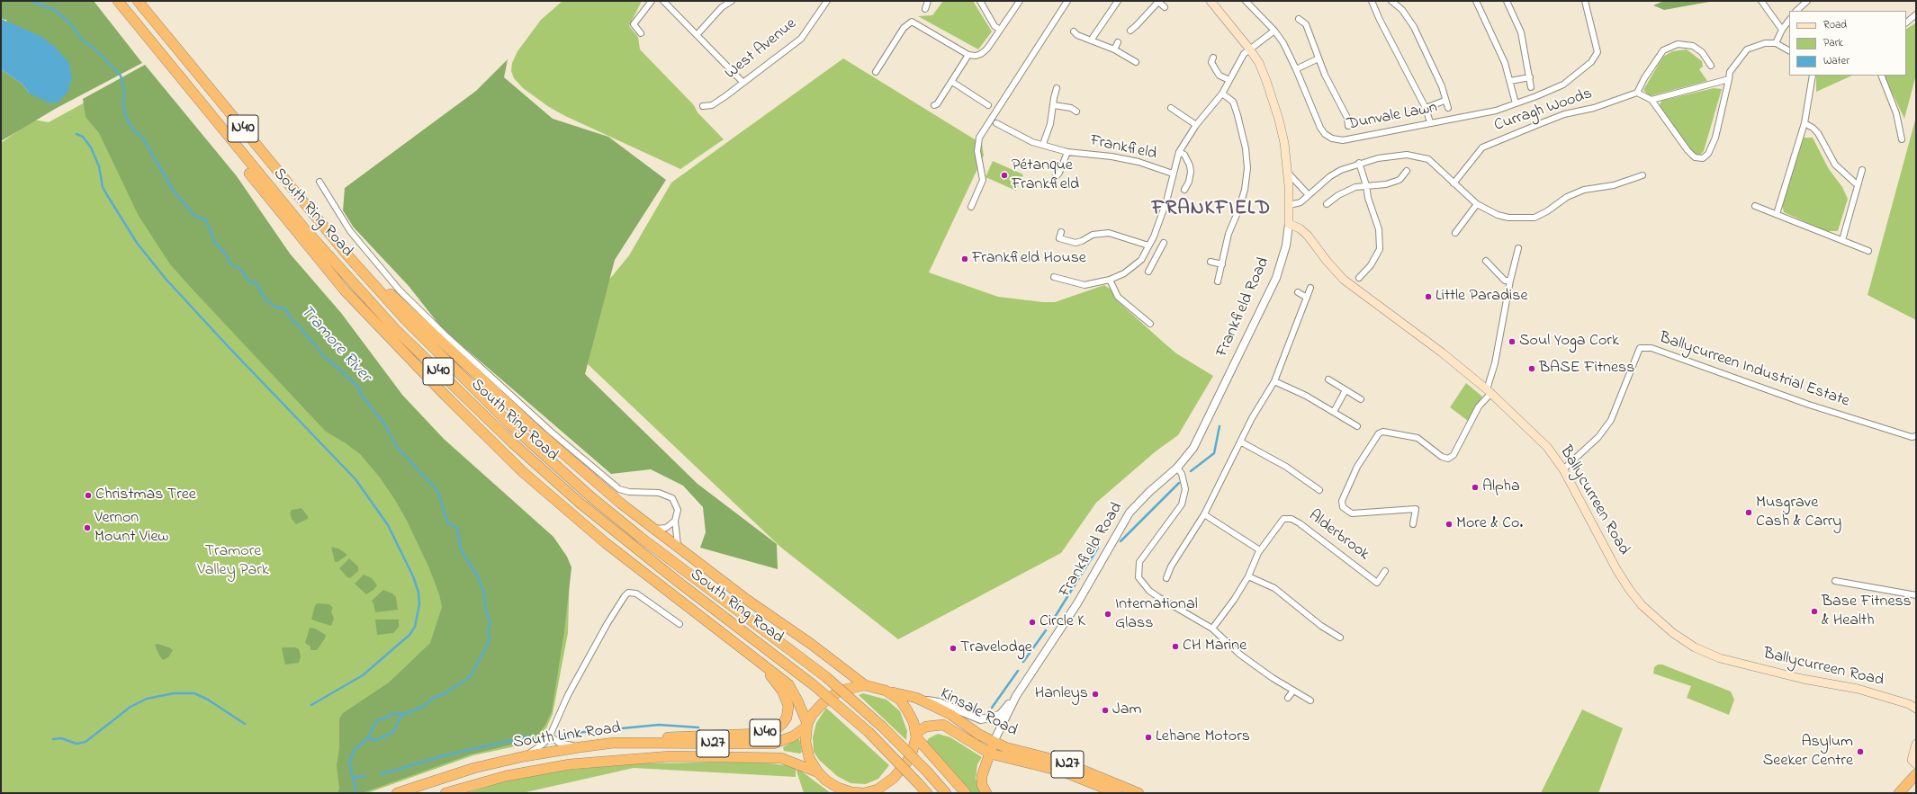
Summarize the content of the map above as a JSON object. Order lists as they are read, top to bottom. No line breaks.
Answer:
{"streets":{"highway":["N40","South Ring Road","Kinsale Road","South Link Road","N27"],"main road":["Ballycurreen Road"],"street":["West Avenue","Curragh Woods","Dunvale Lawn","Frankfield","Frankfield Road","Ballycurreen Industrial Estate","Alderbrook"]},"crossings":[["N40","South Link Road"],["Frankfield Road","Ballycurreen Road"],["Frankfield Road","Kinsale Road"],["Ballycurreen Industrial Estate","Ballycurreen Road"],["Kinsale Road","South Link Road"],["Kinsale Road","N27"],["South Link Road","N27"]],"districts":["FRANKFIELD"],"water":["Tramore River"],"parks":["Tramore Valley Park"],"places":["Pétanque Frankfield","Frankfield House","Little Paradise","Soul Yoga Cork","BASE Fitness","Alpha","Christmas Tree","Musgrave Cash & Carry","More & Co.","Vernon Mount View","Base Fitness & Health","International Glass","Circle K","CH Marine","Travelodge","Hanleys","Jam","Lehane Motors","Asylum Seeker Centre"],"legend":["Road","Park","Water"]}
